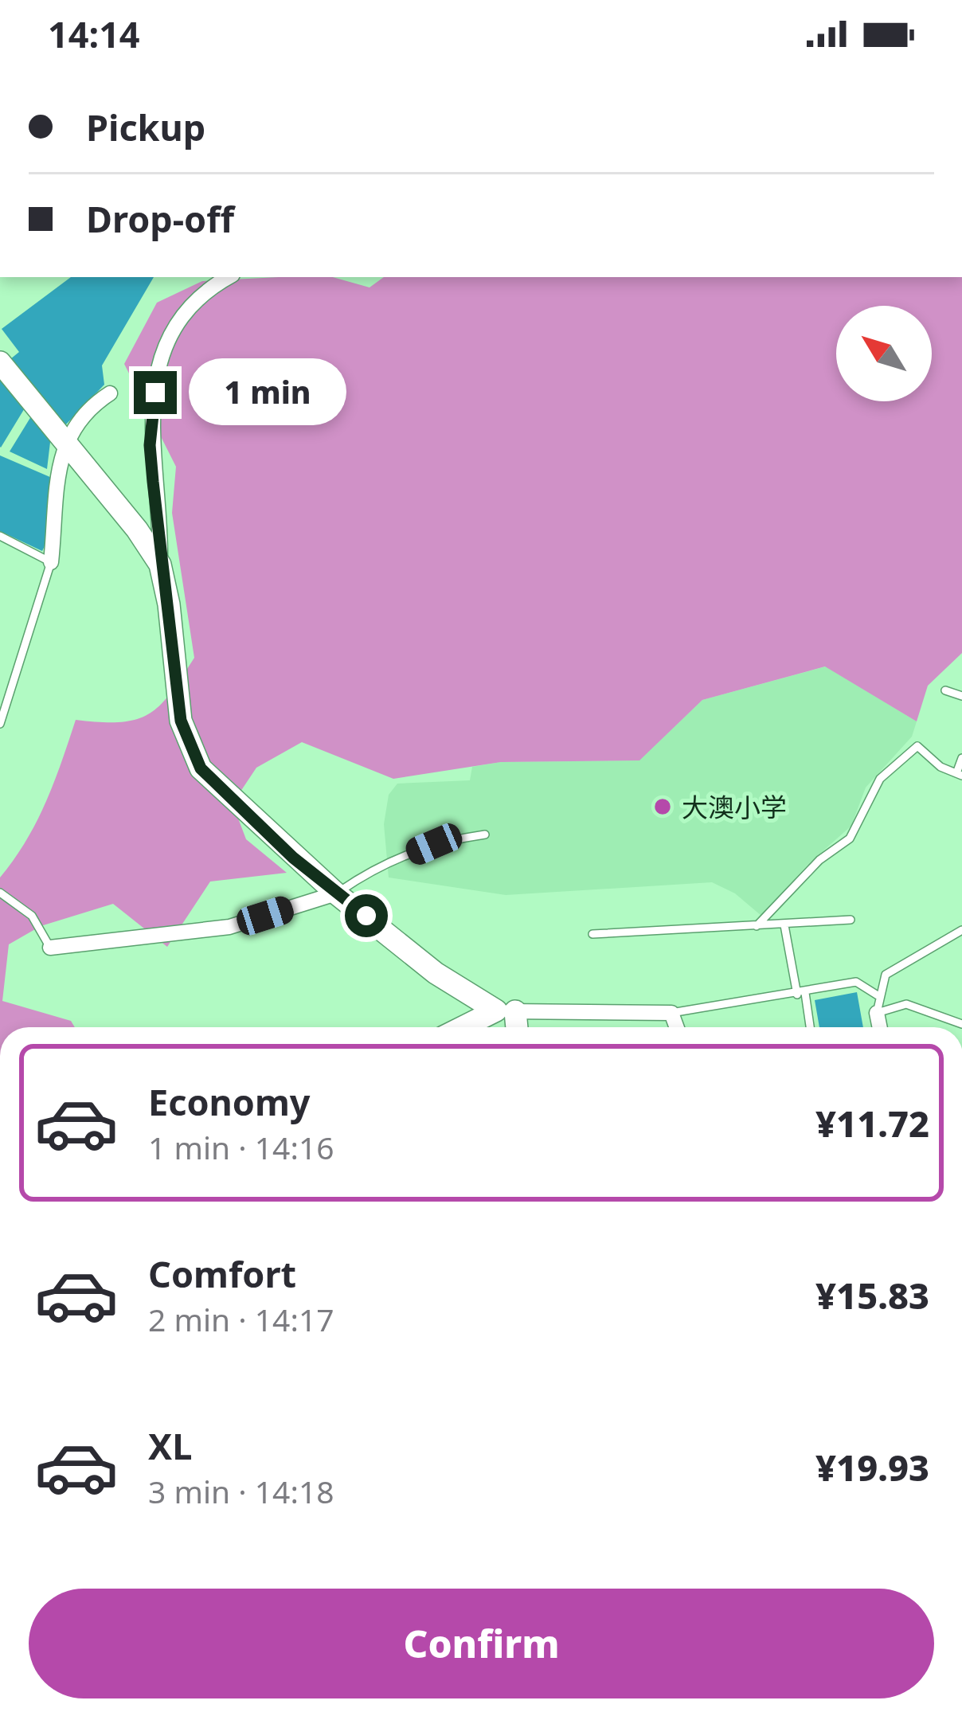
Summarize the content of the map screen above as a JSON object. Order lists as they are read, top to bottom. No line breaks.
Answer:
{"places":["大澳小学"],"north":"top left","page":{"status":"14:14","banner":["Pickup","Drop-off"],"bubble":"1 min","list":[{"name":"Economy","note":"1 min · 14:16","value":"¥11.72"},{"name":"Comfort","note":"2 min · 14:17","value":"¥15.83"},{"name":"XL","note":"3 min · 14:18","value":"¥19.93"}],"buttons":"Confirm"}}
